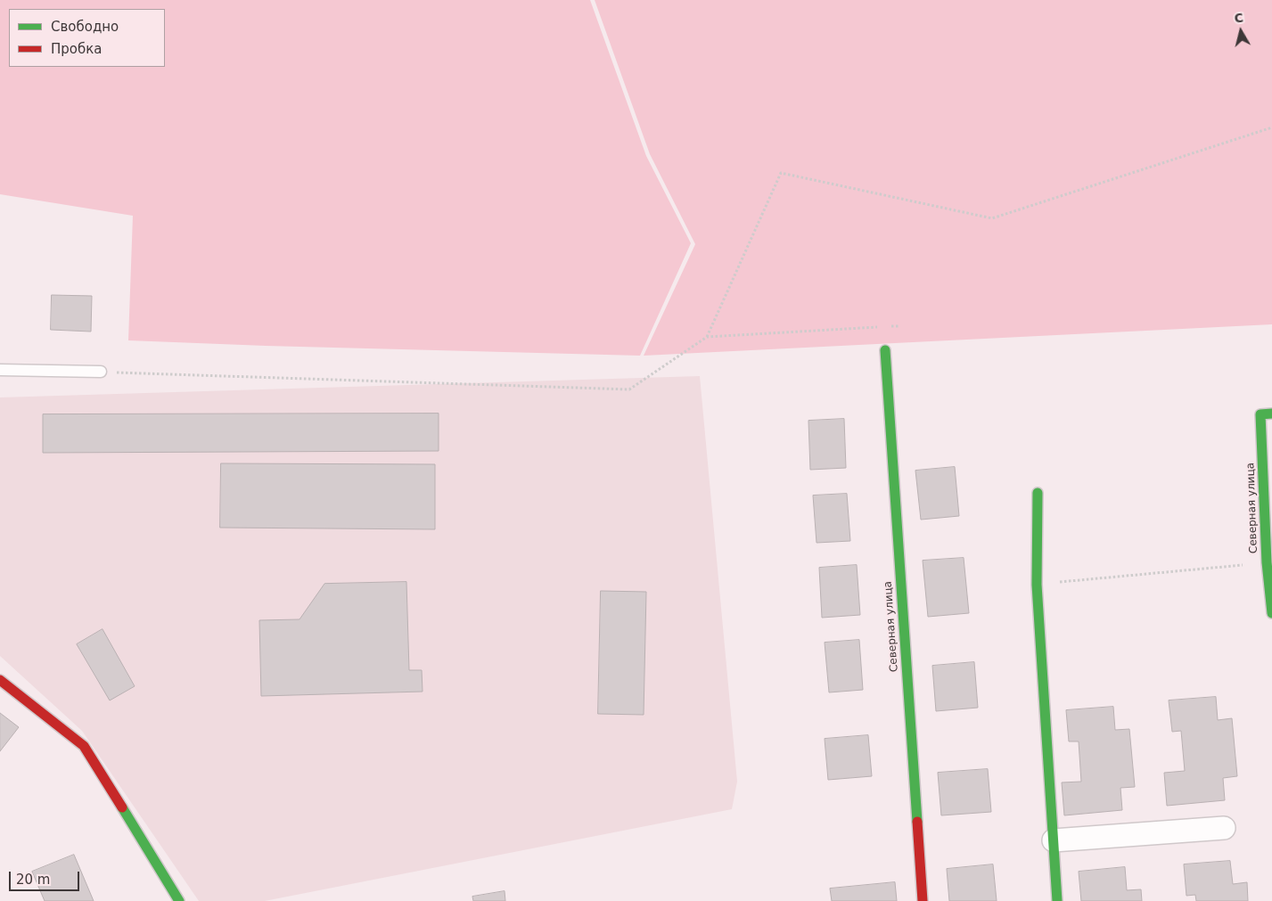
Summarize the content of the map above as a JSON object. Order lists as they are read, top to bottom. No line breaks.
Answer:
{"streets":{"street":["Северная улица"]},"legend":["Свободно","Пробка"],"scale_bar":"20 m","north":"top"}
